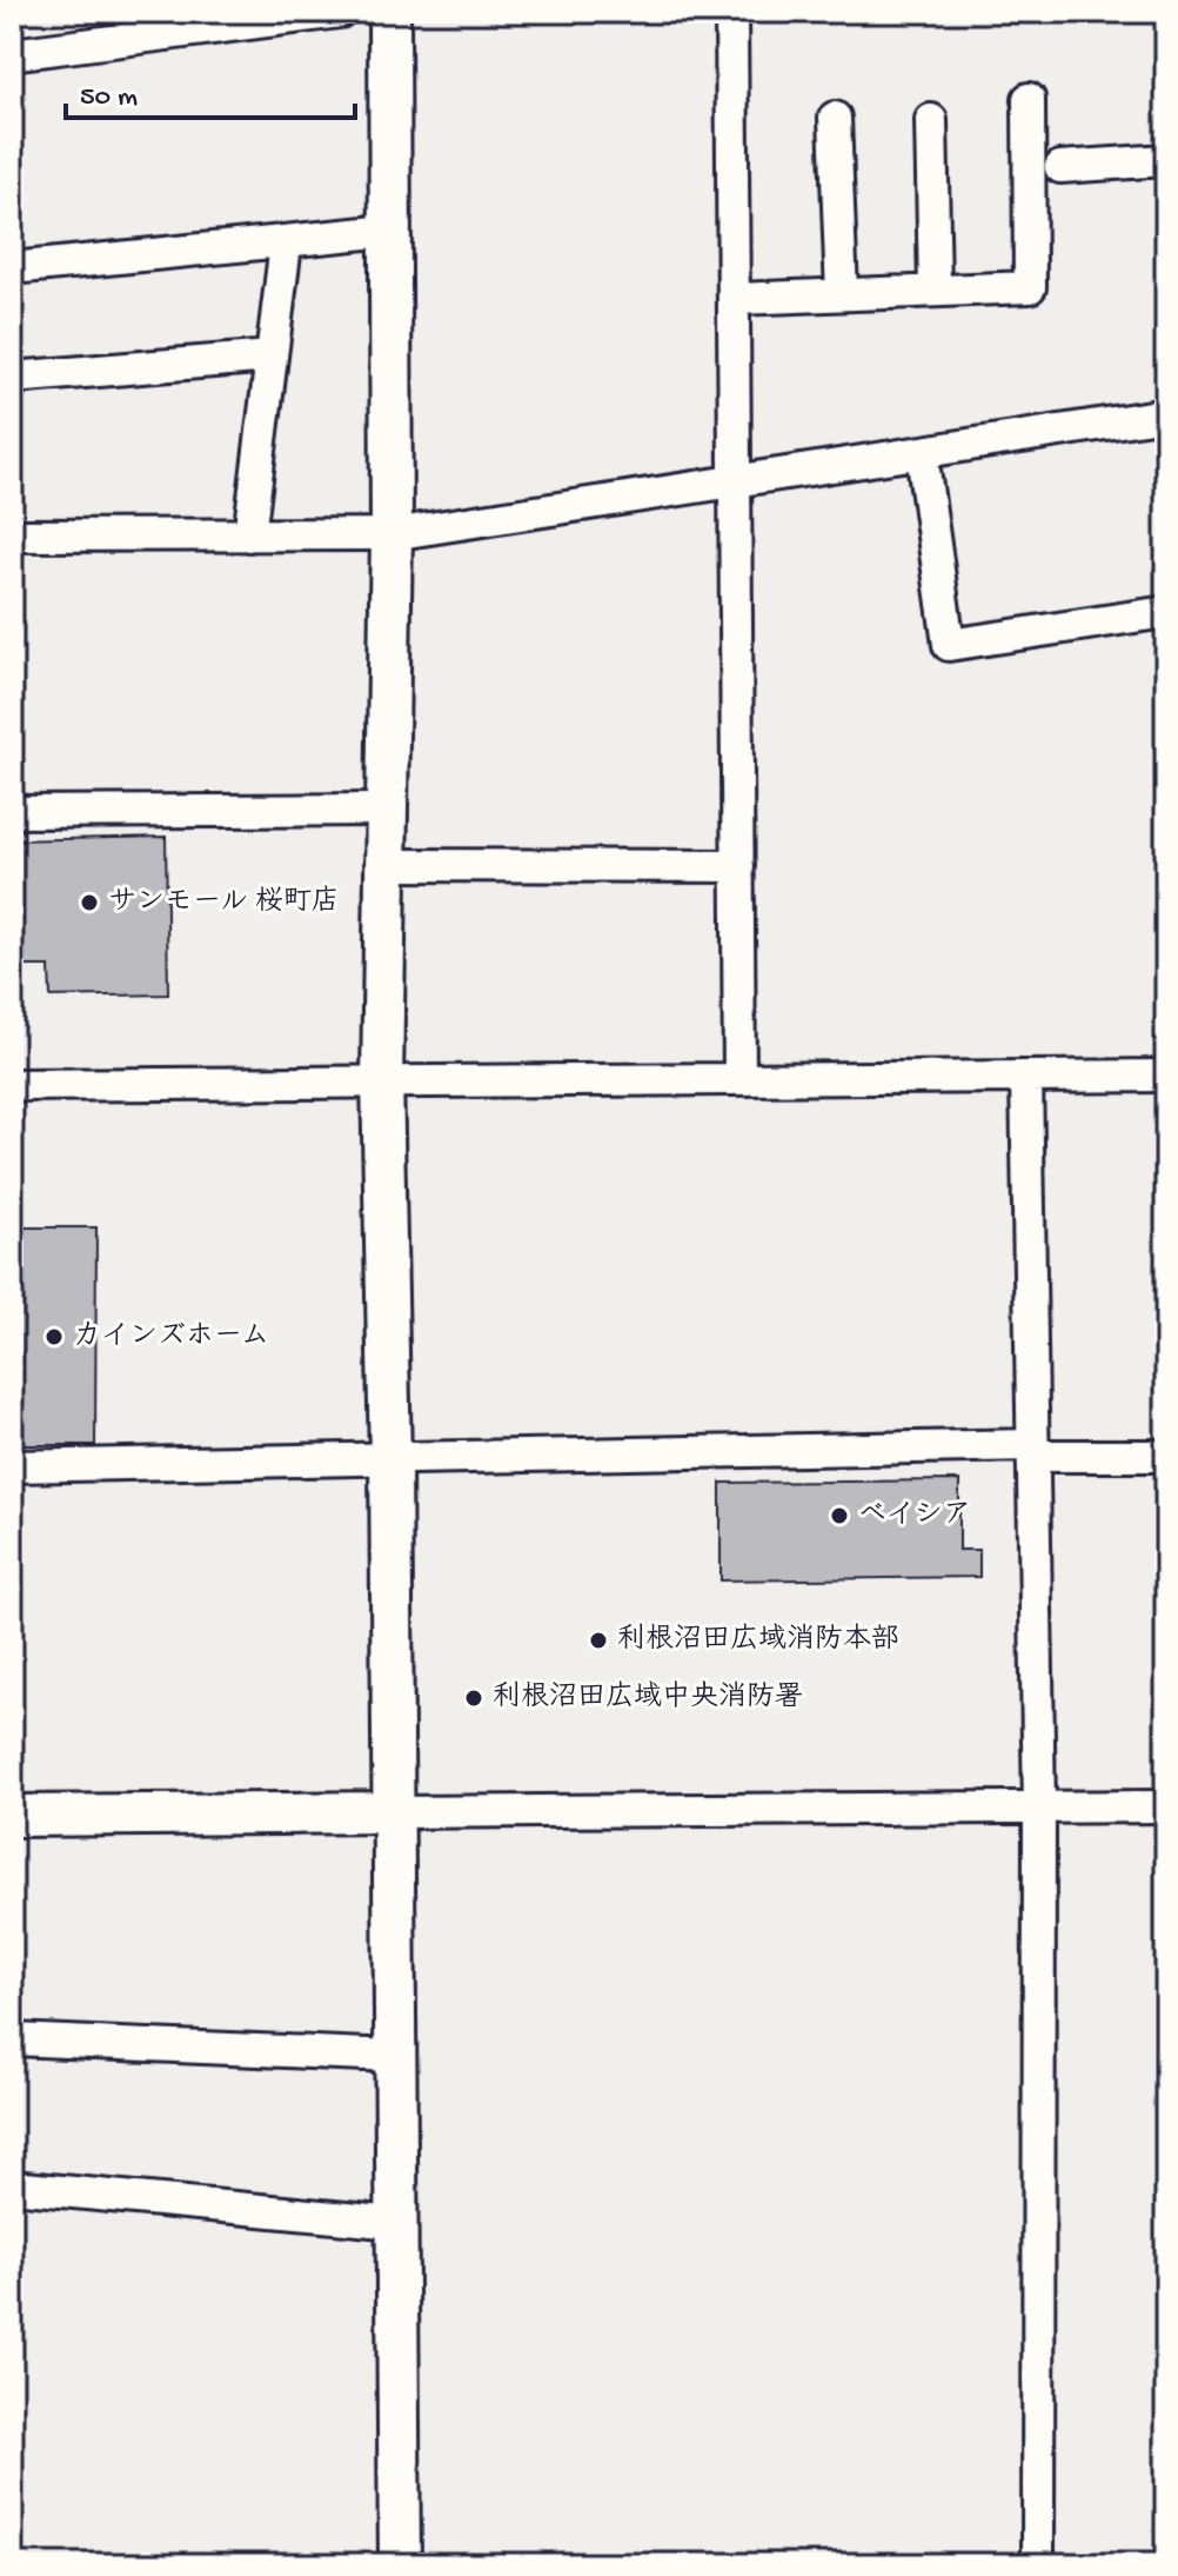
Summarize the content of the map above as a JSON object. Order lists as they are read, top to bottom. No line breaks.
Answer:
{"places":["サンモール 桜町店","カインズホーム","ベイシア","利根沼田広域消防本部","利根沼田広域中央消防署"],"scale_bar":"50 m"}
